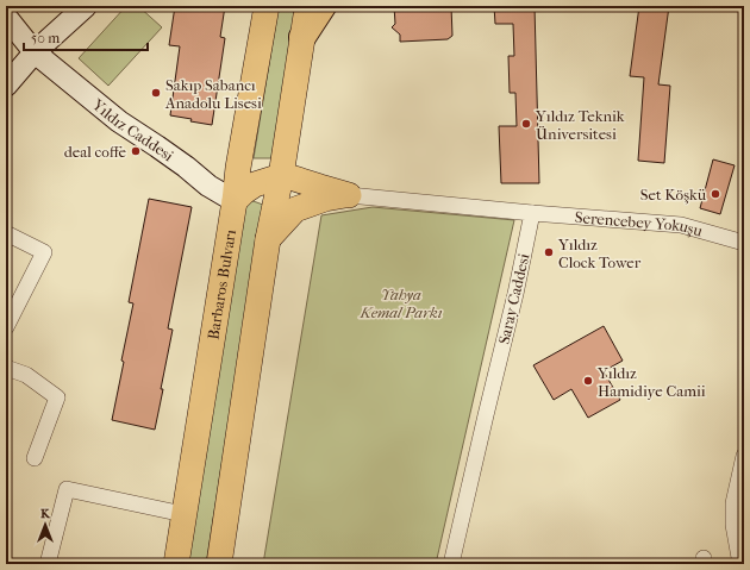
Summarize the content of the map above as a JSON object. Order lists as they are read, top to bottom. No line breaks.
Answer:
{"streets":{"main road":["Barbaros Bulvarı"],"street":["Yıldız Caddesi","Serencebey Yokuşu","Saray Caddesi"]},"crossings":[["Yıldız Caddesi","Barbaros Bulvarı"],["Serencebey Yokuşu","Saray Caddesi"]],"parks":["Yahya Kemal Parkı"],"places":["Sakıp Sabancı Anadolu Lisesi","Yıldız Teknik Üniversitesi","deal coffe","Set Köşkü","Yıldız Clock Tower","Yıldız Hamidiye Camii"],"scale_bar":"50 m","north":"top"}
